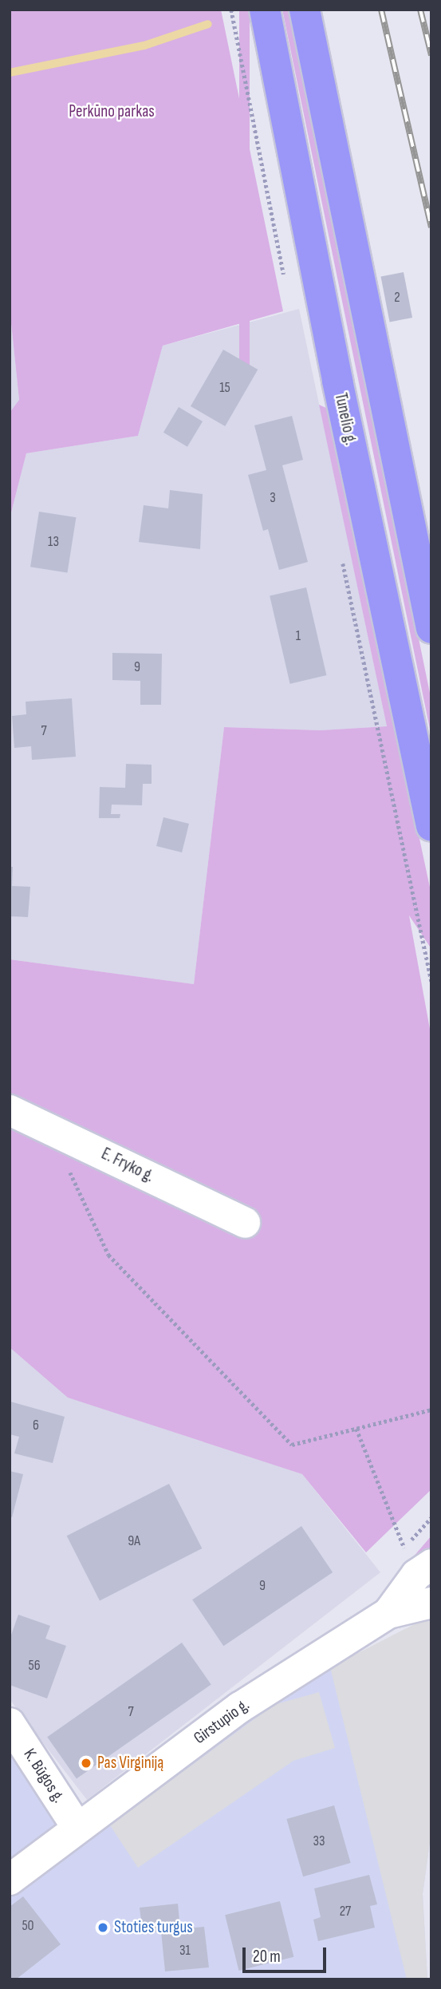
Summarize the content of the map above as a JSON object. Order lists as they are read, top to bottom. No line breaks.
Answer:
{"streets":{"main road":["Tunelio g."],"street":["E. Fryko g.","Girstupio g.","K. Būgos g."]},"crossings":[["Girstupio g.","K. Būgos g."]],"parks":["Perkūno parkas"],"places":["Pas Virginiją","Stoties turgus"],"house_numbers":["2","15","3","13","1","9","7","6","9A","9","56","7","33","27","50","31"],"scale_bar":"20 m"}
